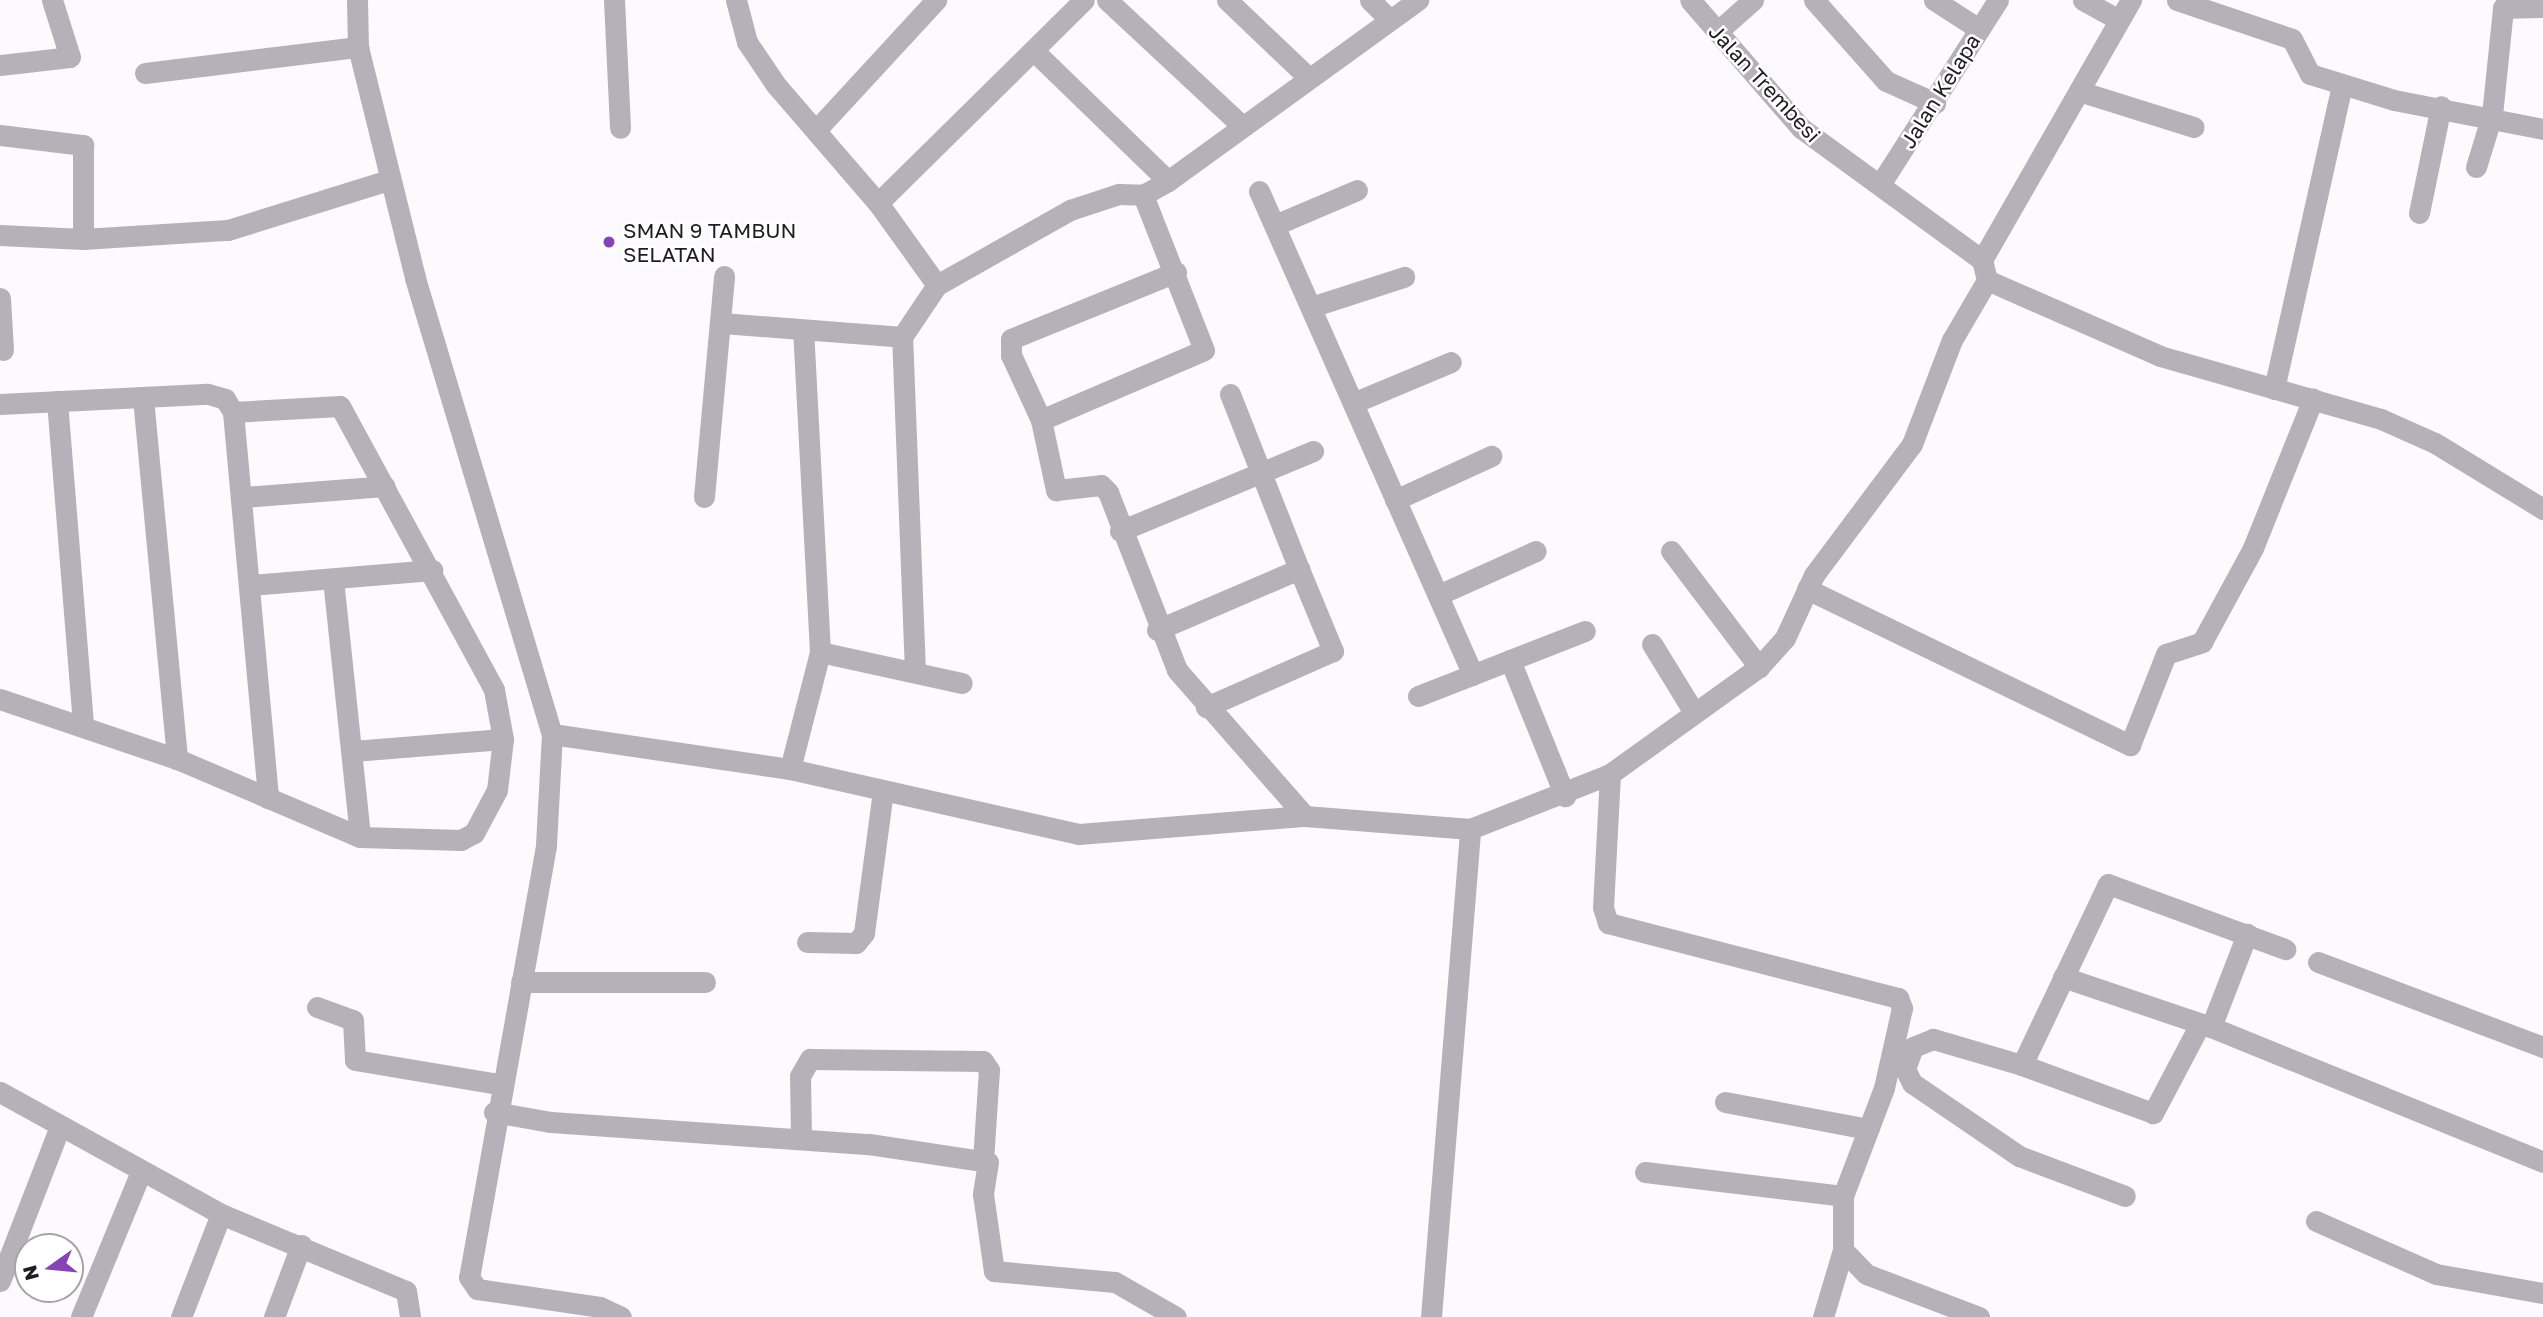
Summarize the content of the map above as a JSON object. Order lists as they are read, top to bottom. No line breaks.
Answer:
{"streets":{"street":["Jalan Trembesi","Jalan Kelapa"]},"crossings":[["Jalan Trembesi","Jalan Kelapa"]],"places":["SMAN 9 TAMBUN SELATAN"],"north":"left"}
